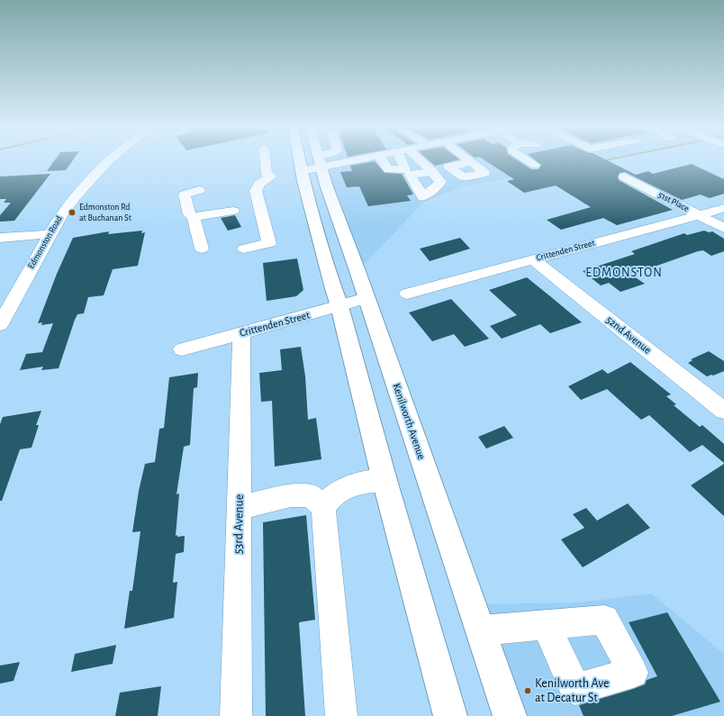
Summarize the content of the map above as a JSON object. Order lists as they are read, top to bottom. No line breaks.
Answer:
{"streets":{"main road":["Kenilworth Avenue"],"street":["51st Place","Edmonston Road","Crittenden Street","52nd Avenue","53rd Avenue"]},"crossings":[["51st Place","Crittenden Street"],["Crittenden Street","52nd Avenue"],["Crittenden Street","Kenilworth Avenue"],["Crittenden Street","53rd Avenue"]],"districts":["EDMONSTON"],"places":["Edmonston Rd at Buchanan St","Kenilworth Ave at Decatur St"]}
